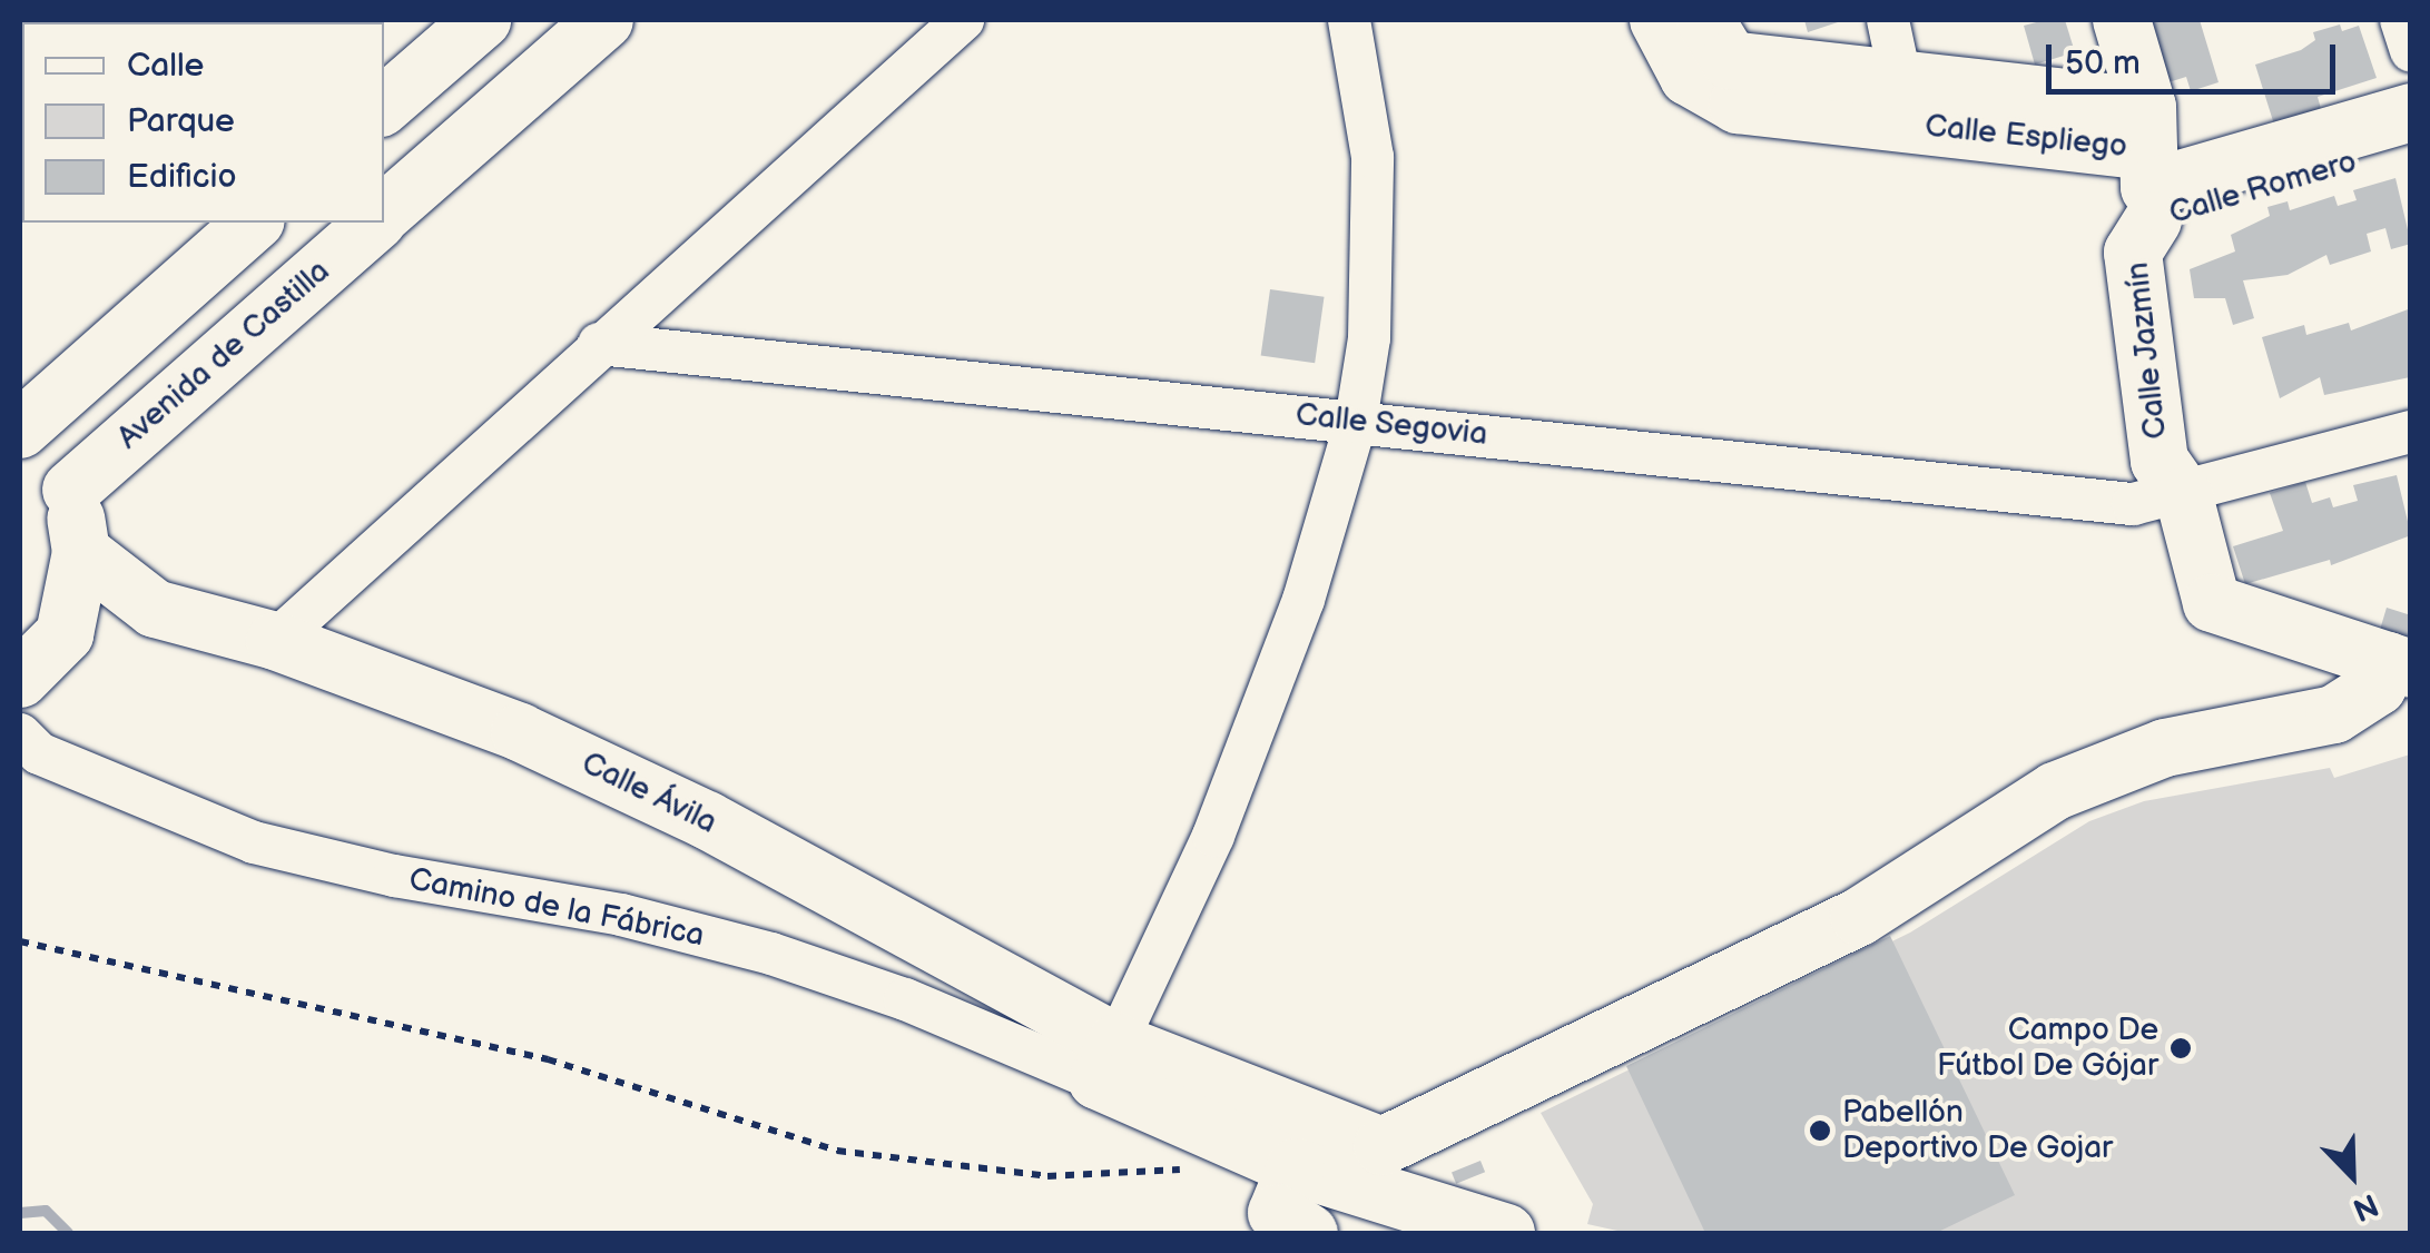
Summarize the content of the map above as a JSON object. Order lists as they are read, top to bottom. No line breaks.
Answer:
{"streets":{"street":["Calle Espliego","Calle Romero","Calle Jazmín","Avenida de Castilla","Calle Segovia","Calle Ávila","Camino de la Fábrica"]},"crossings":[["Calle Espliego","Calle Romero"],["Calle Espliego","Calle Jazmín"],["Calle Romero","Calle Jazmín"],["Calle Jazmín","Calle Segovia"],["Calle Ávila","Camino de la Fábrica"]],"places":["Campo De Fútbol De Gójar","Pabellón Deportivo De Gojar"],"legend":["Calle","Parque","Edificio"],"scale_bar":"50 m","north":"bottom right"}
